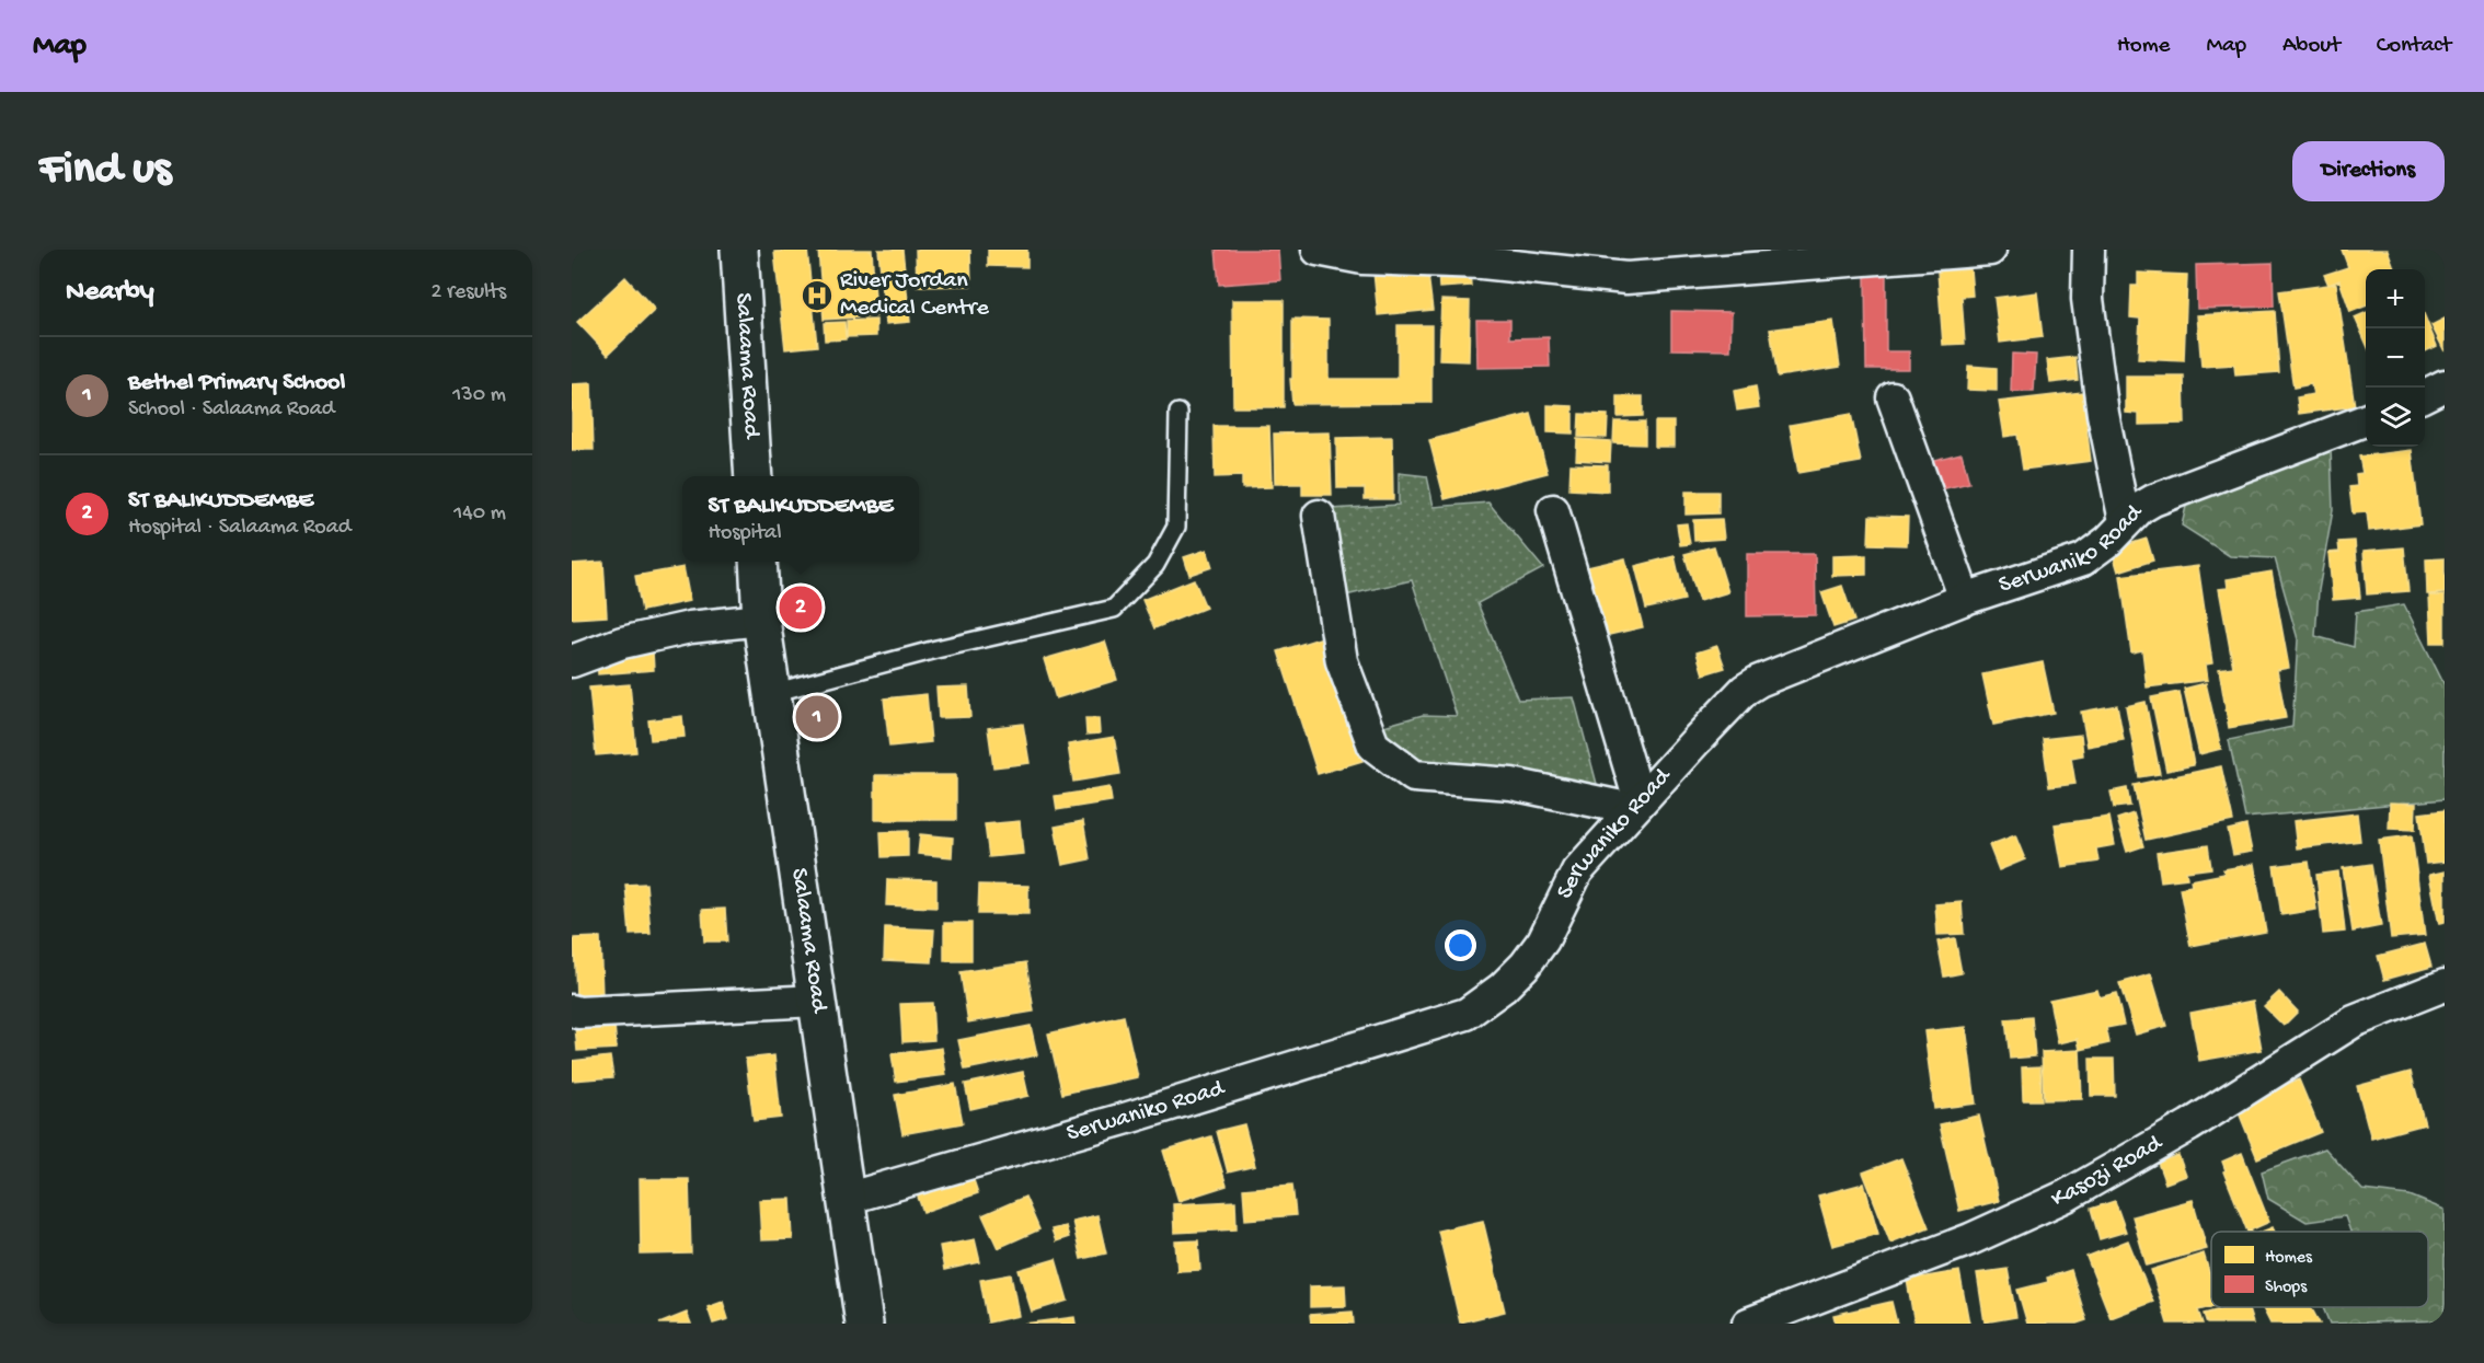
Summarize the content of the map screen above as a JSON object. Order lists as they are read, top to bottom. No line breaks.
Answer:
{"streets":{"main road":["Salaama Road"],"street":["Serwaniko Road","Kasozi Road"]},"crossings":[["Salaama Road","Serwaniko Road"]],"places":{"hospital":["River Jordan Medical Centre"]},"legend":["Homes","Shops"],"page":{"header":"Map","nav":["Home","Map","About","Contact"],"buttons":"Directions","title":"Find us","heading":["Nearby","2 results"],"map_buttons":["+","−"],"list":[{"mark":"1","name":"Bethel Primary School","note":"School · Salaama Road","value":"130 m"},{"mark":"2","name":"ST BALIKUDDEMBE","note":"Hospital · Salaama Road","value":"140 m"}],"popup":["ST BALIKUDDEMBE","Hospital"],"pins":["2","1"]}}
